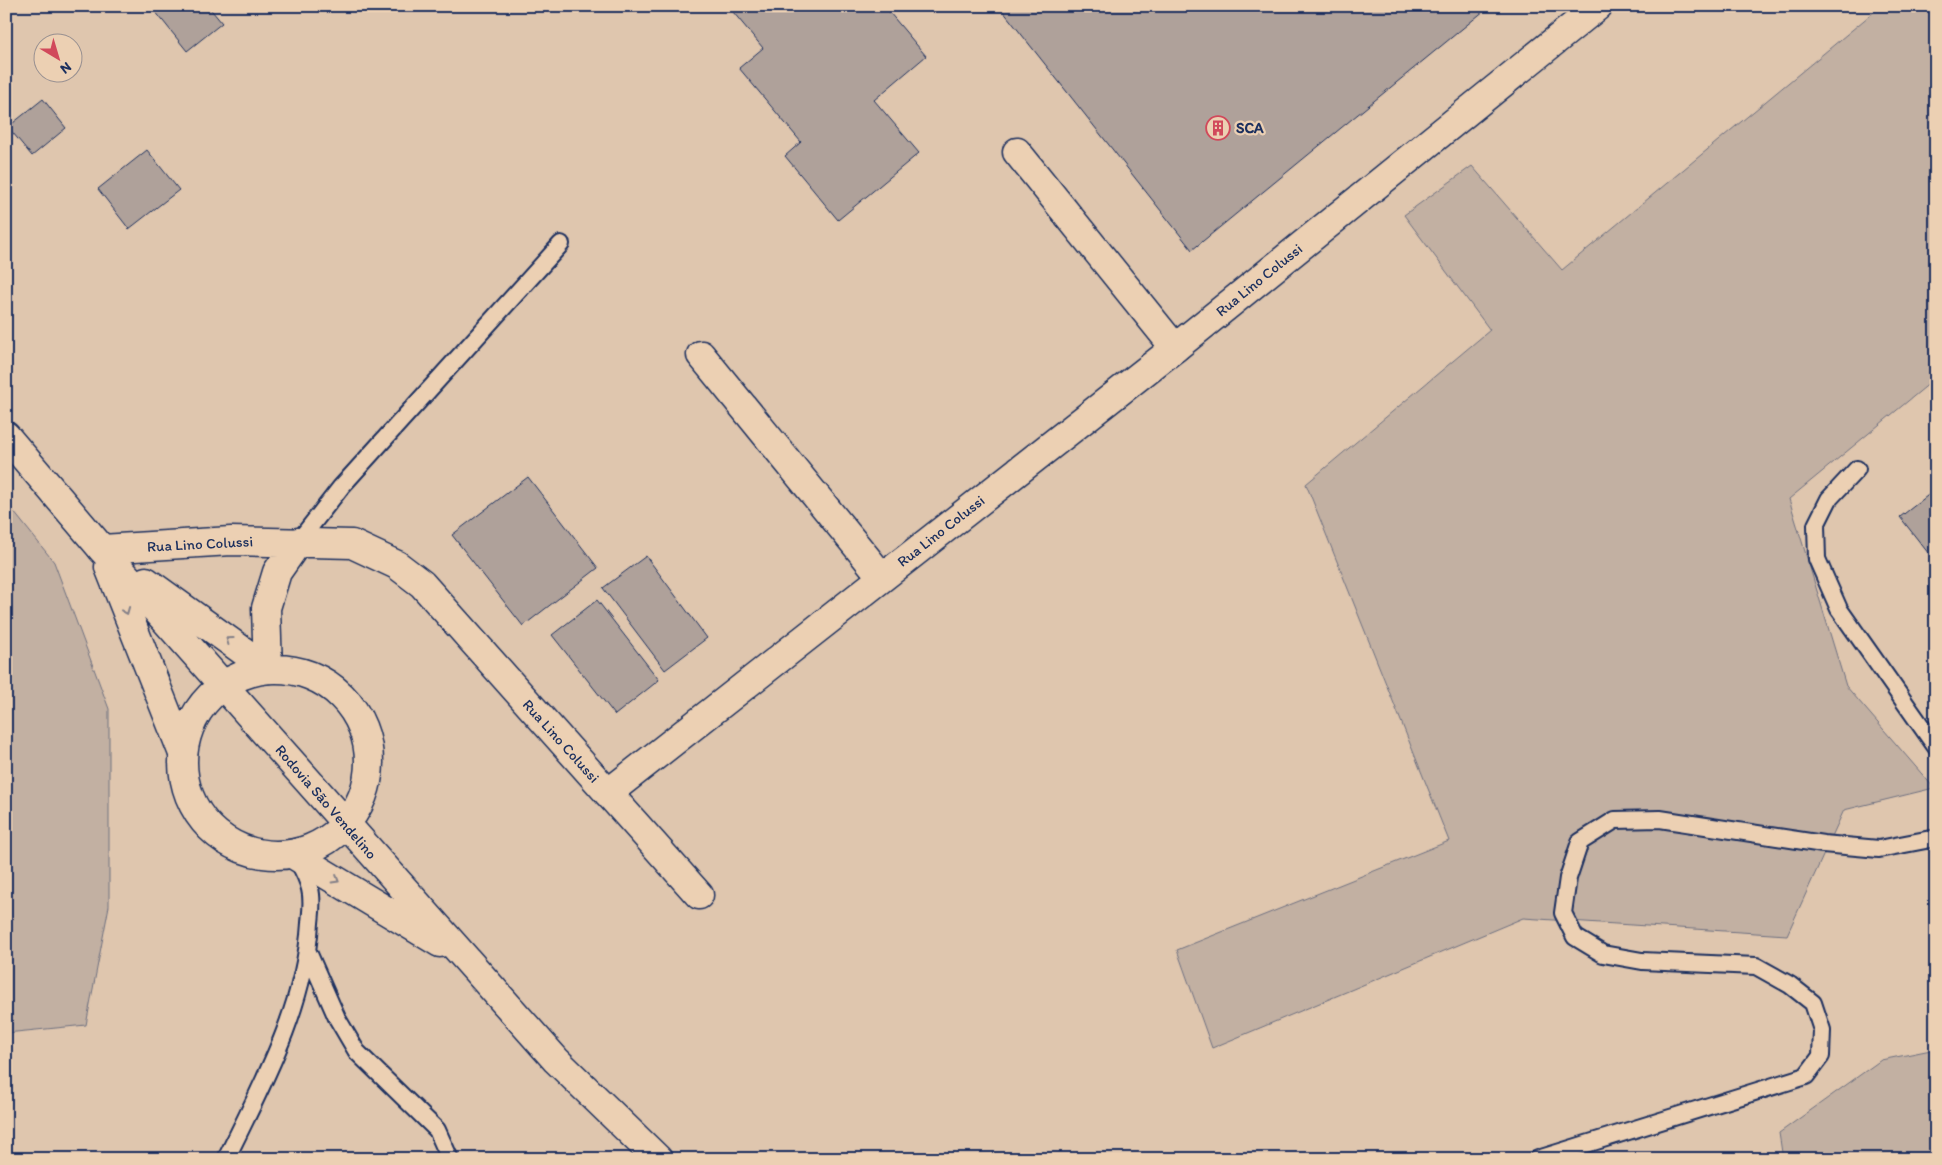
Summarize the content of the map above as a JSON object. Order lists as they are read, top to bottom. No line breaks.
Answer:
{"streets":{"main road":["Rua Lino Colussi","Rodovia São Vendelino"]},"crossings":[["Rua Lino Colussi","Rodovia São Vendelino"]],"places":{"building":["SCA"]},"north":"bottom right"}
